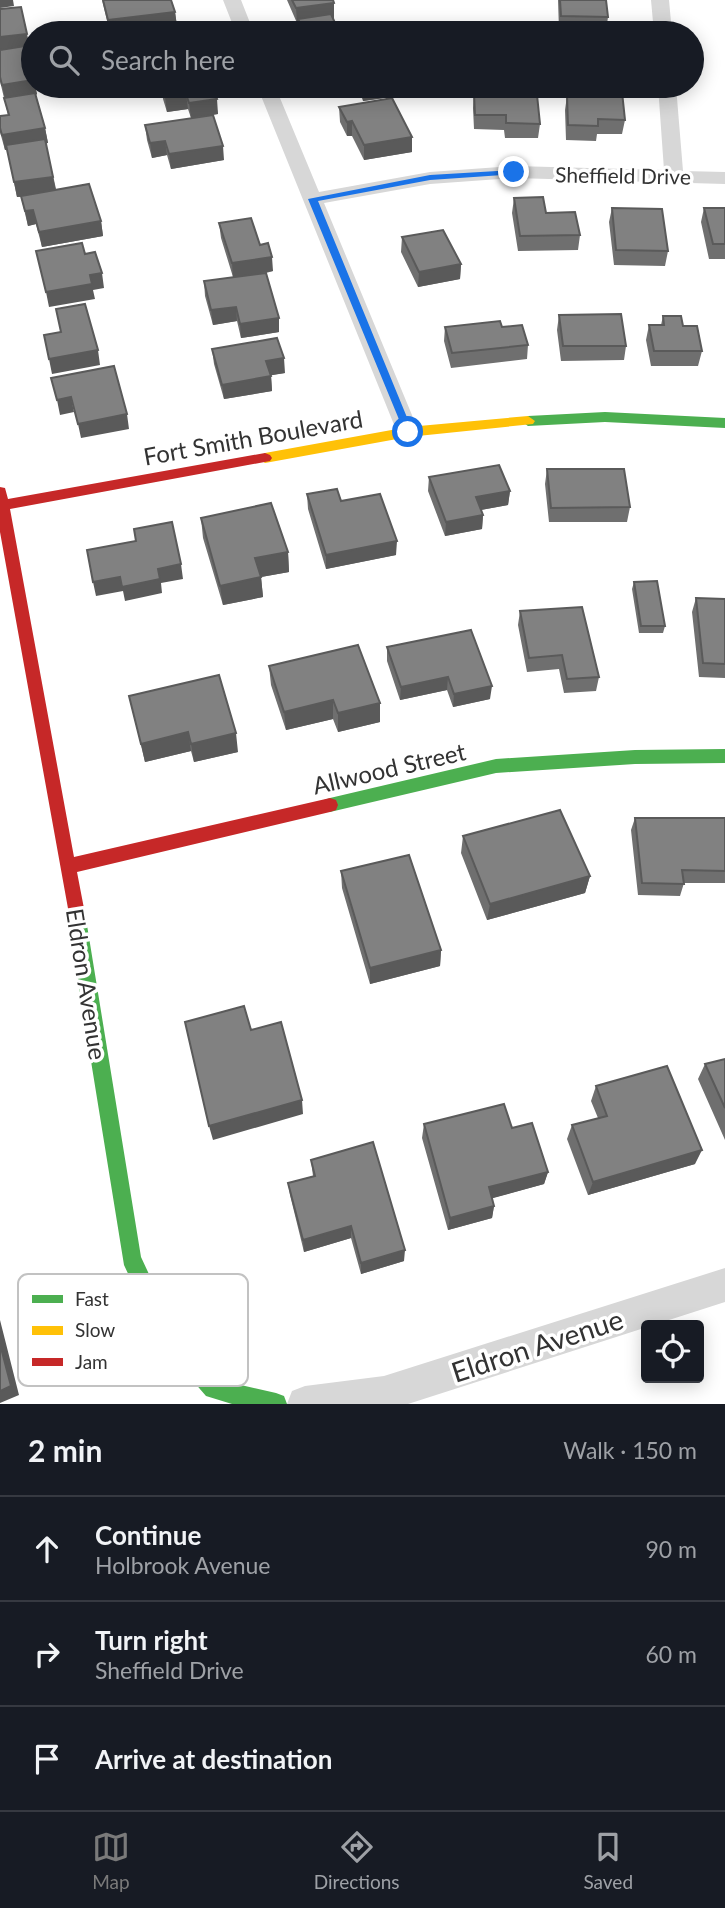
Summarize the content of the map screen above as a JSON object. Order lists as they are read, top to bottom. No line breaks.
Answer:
{"streets":{"street":["Sheffield Drive","Fort Smith Boulevard","Allwood Street","Eldron Avenue"]},"crossings":[["Fort Smith Boulevard","Eldron Avenue"],["Allwood Street","Eldron Avenue"]],"legend":["Fast","Slow","Jam"],"page":{"search":"Search here","heading":["2 min","Walk · 150 m"],"list":[["Continue","Holbrook Avenue","90 m"],["Turn right","Sheffield Drive","60 m"],"Arrive at destination"],"nav":["Map","Directions","Saved"]}}
